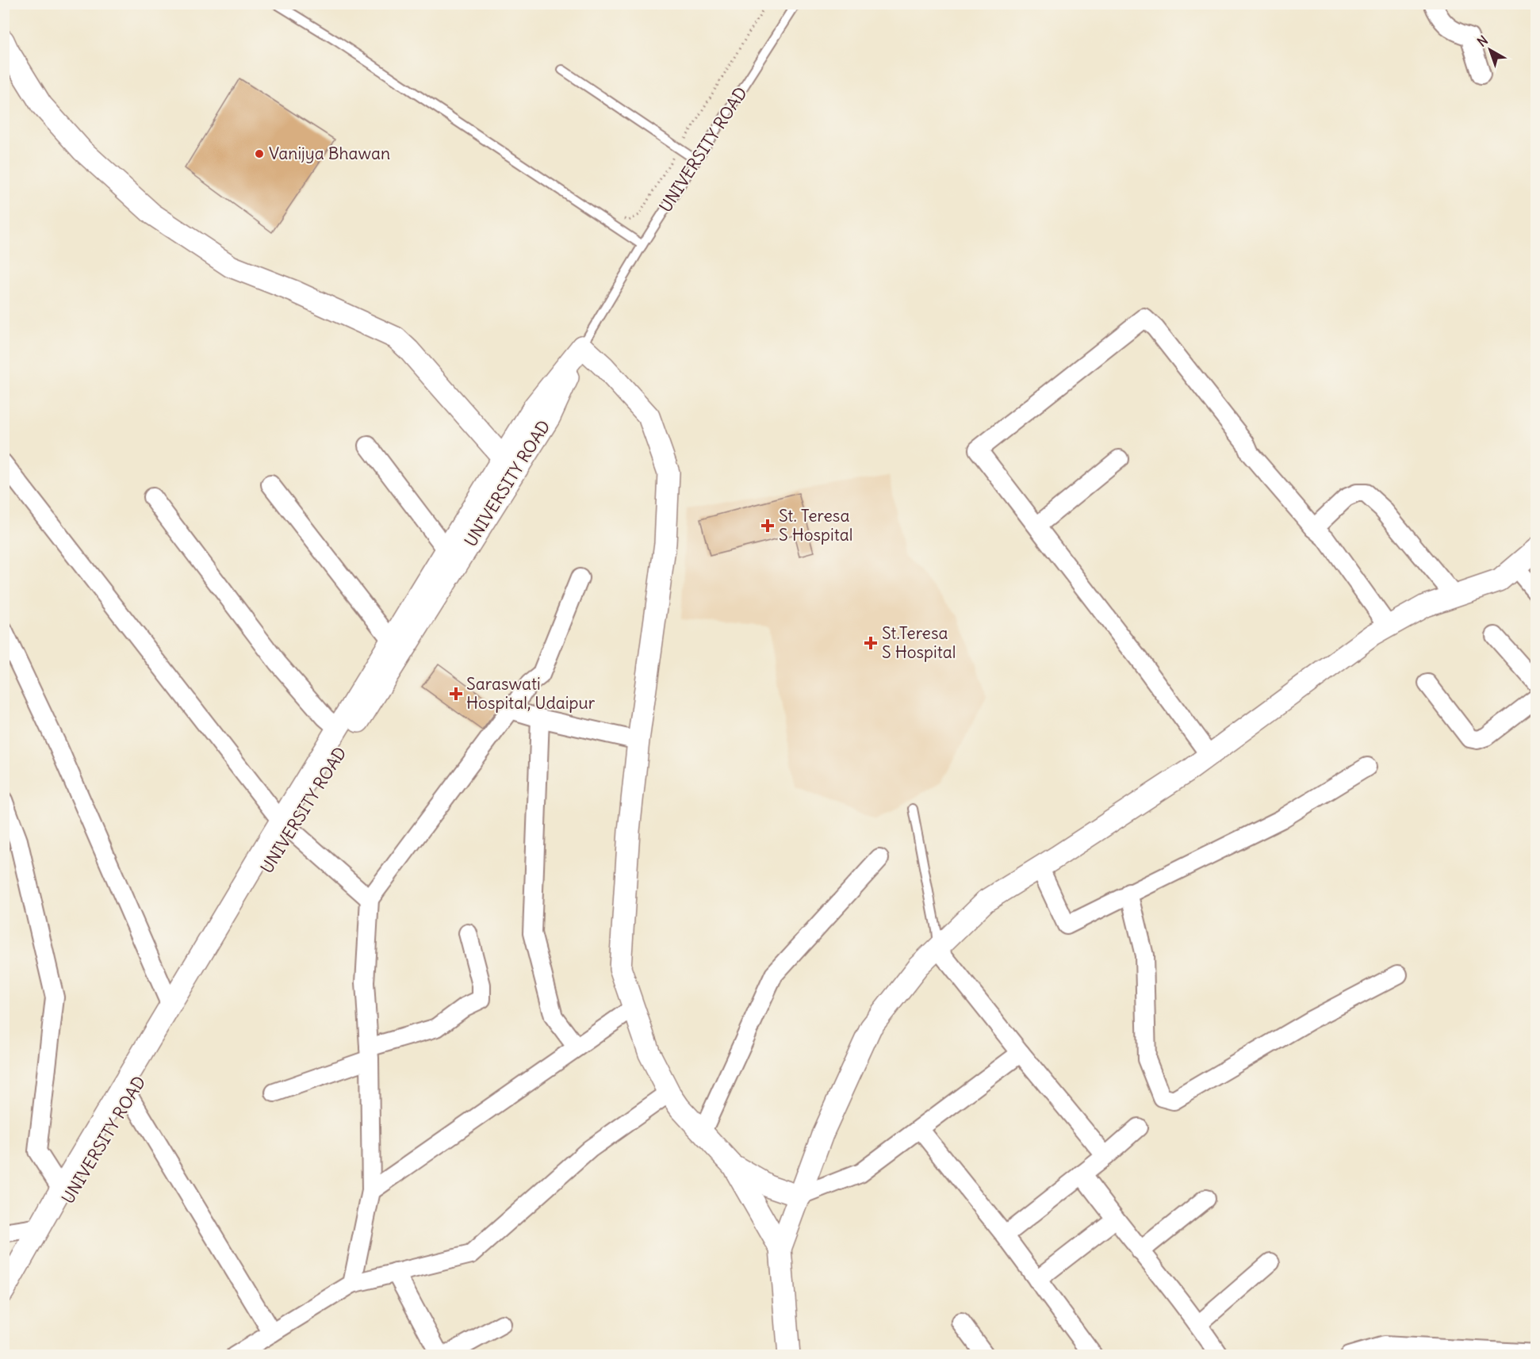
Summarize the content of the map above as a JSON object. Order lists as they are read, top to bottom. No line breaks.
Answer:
{"streets":{"street":["UNIVERSITY ROAD"]},"places":{"other":["Vanijya Bhawan"],"health":["St. Teresa S Hospital","St.Teresa S Hospital","Saraswati Hospital, Udaipur"]},"north":"top left"}
